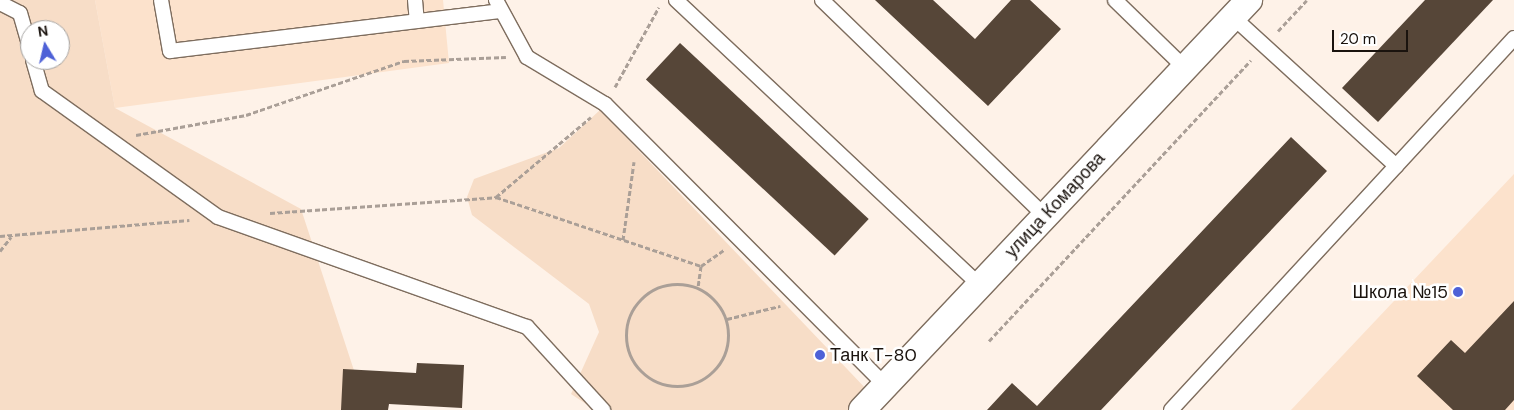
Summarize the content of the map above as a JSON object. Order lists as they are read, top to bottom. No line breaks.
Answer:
{"streets":{"street":["улица Комарова"]},"places":["Школа №15","Танк Т-80"],"scale_bar":"20 m","north":"top"}
